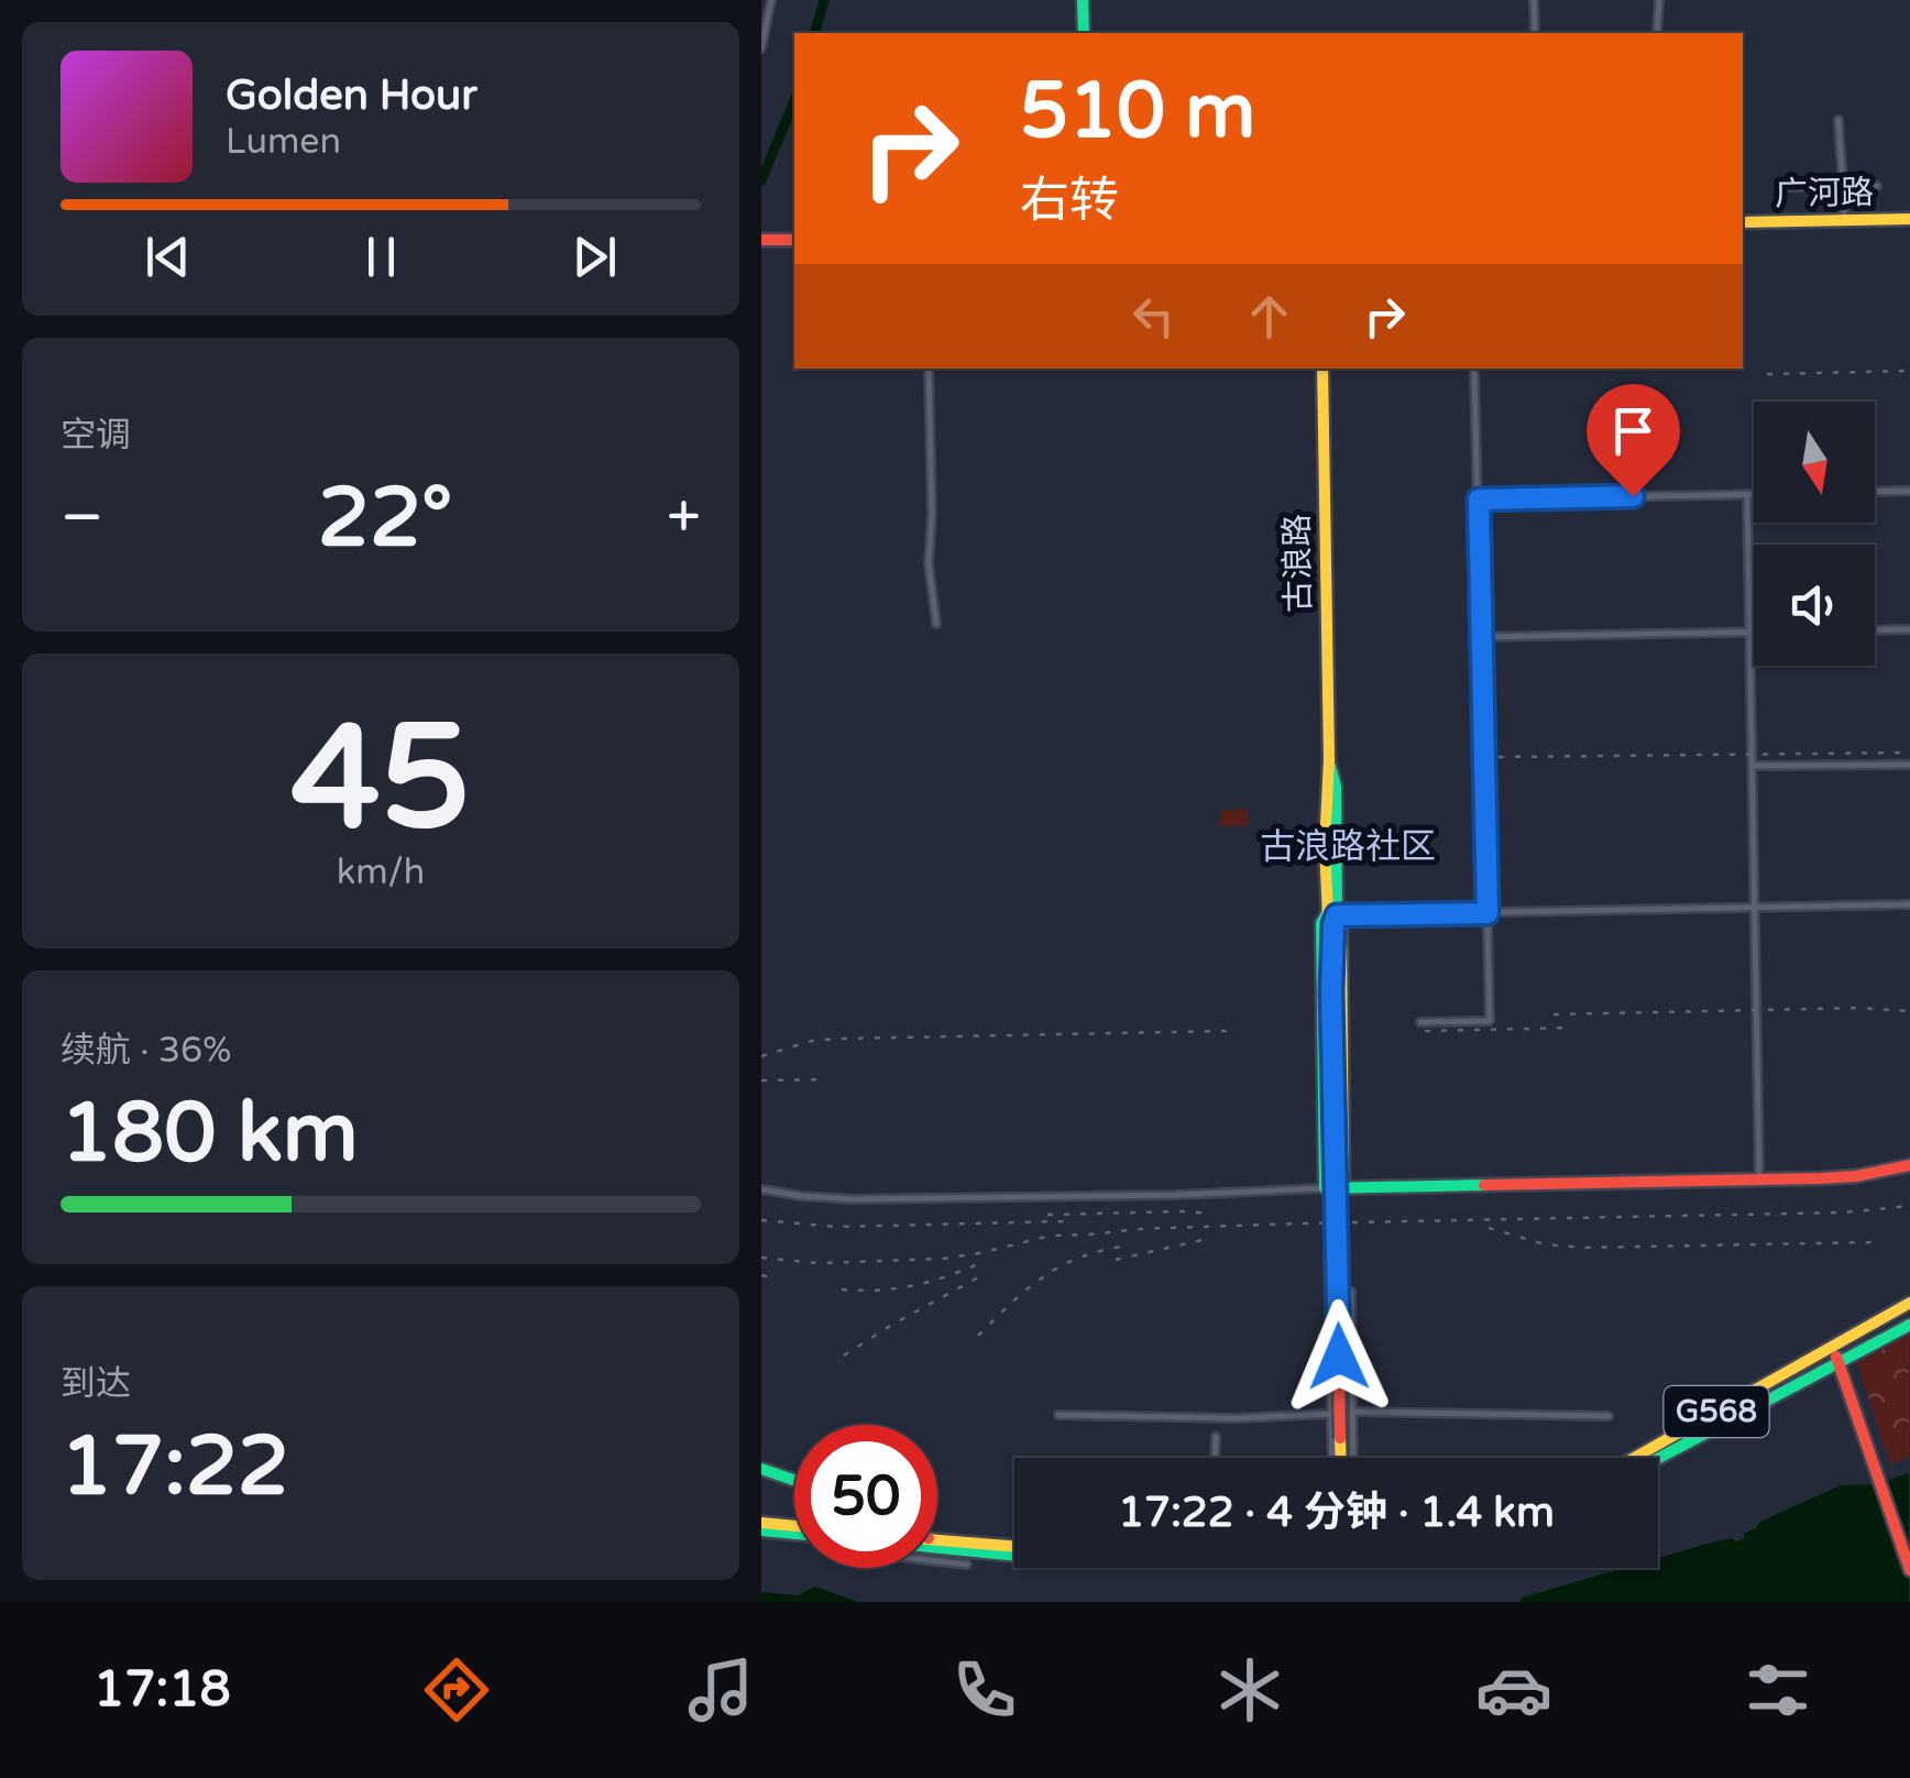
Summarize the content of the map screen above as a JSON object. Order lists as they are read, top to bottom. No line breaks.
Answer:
{"streets":{"main road":["广河路","古浪路","G568"]},"districts":["古浪路社区"],"north":"bottom","page":{"turn":["510 m","右转"],"song":["Golden Hour","Lumen"],"tile":["空调",["45","km/h"],["续航 · 36%","180 km"],["到达","17:22"]],"heat":["−","22°","+"],"limit":"50","trip":"17:22 · 4 分钟 · 1.4 km","tabs":"17:18"}}
